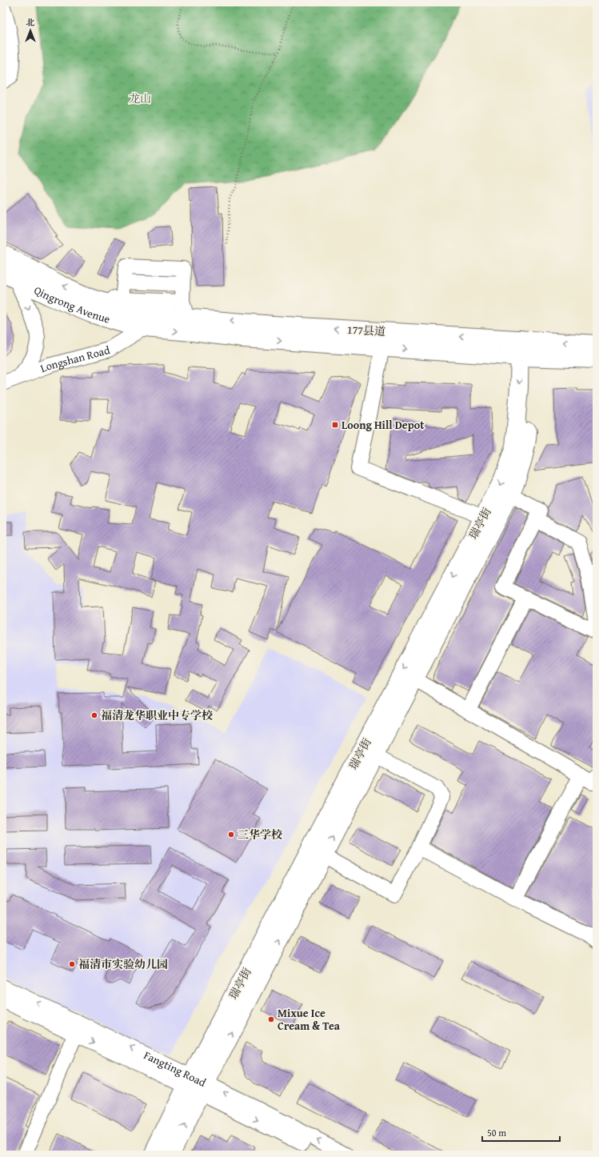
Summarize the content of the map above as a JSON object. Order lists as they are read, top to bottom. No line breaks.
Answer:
{"streets":{"main road":["Qingrong Avenue","177县道","瑞亭街"],"street":["Longshan Road","Fangting Road"]},"crossings":[["Qingrong Avenue","177县道"],["Qingrong Avenue","Longshan Road"],["177县道","Longshan Road"],["177县道","瑞亭街"],["瑞亭街","Fangting Road"]],"parks":["龙山"],"places":{"transit":["Loong Hill Depot"],"other":["福清龙华职业中专学校","三华学校","福清市实验幼儿园","Mixue Ice Cream & Tea"]},"scale_bar":"50 m","north":"top"}
